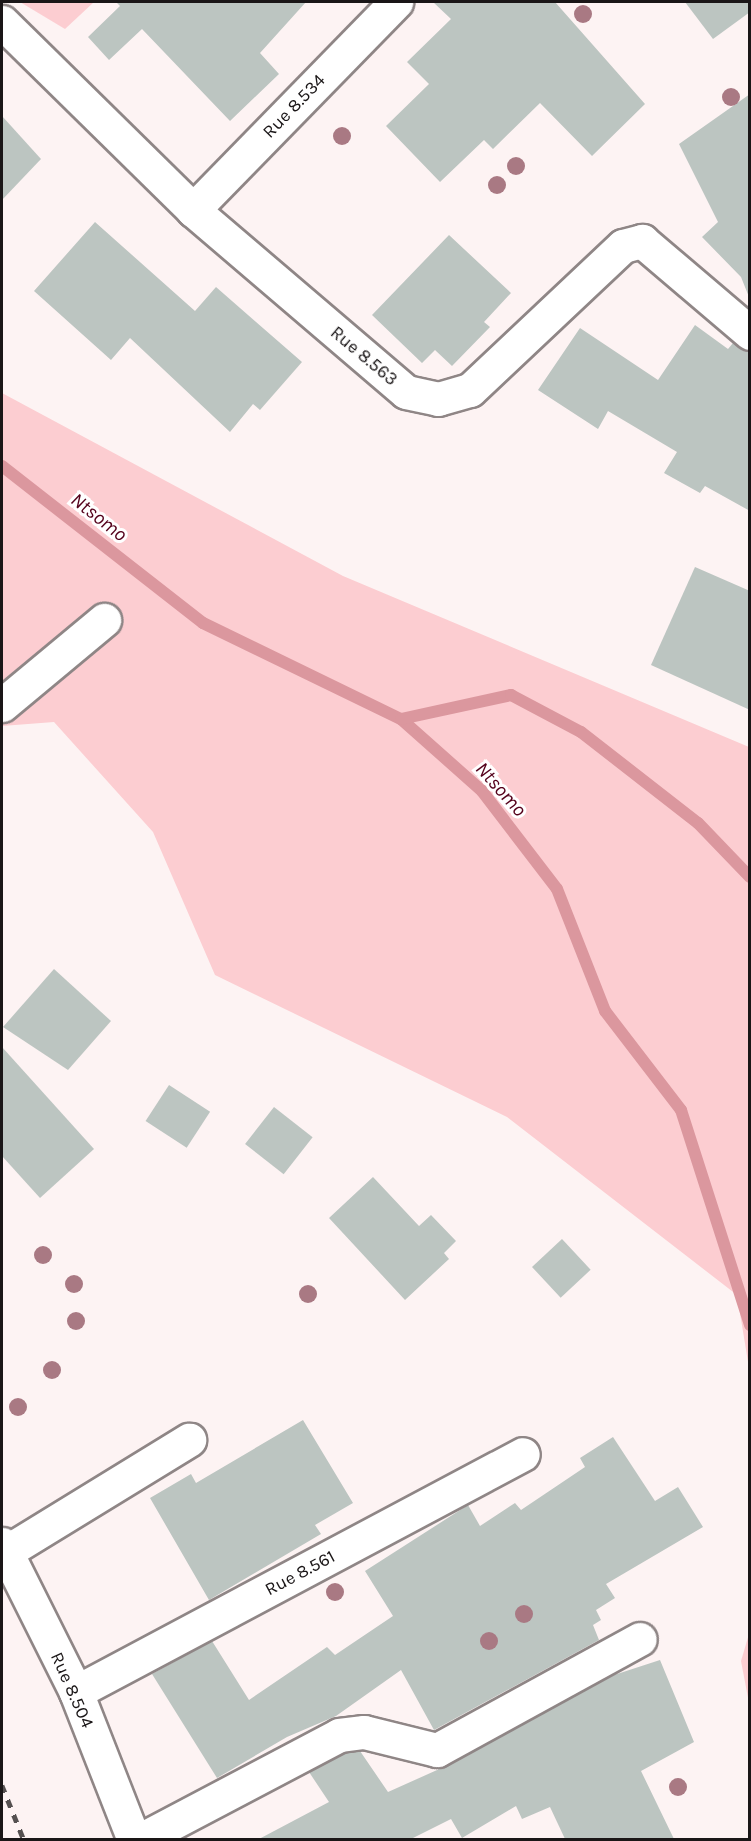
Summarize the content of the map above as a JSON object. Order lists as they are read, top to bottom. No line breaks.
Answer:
{"streets":{"street":["Rue 8.534","Rue 8.563","Rue 8.561","Rue 8.504"]},"crossings":[["Rue 8.534","Rue 8.563"],["Rue 8.561","Rue 8.504"]],"water":["Ntsomo"]}
